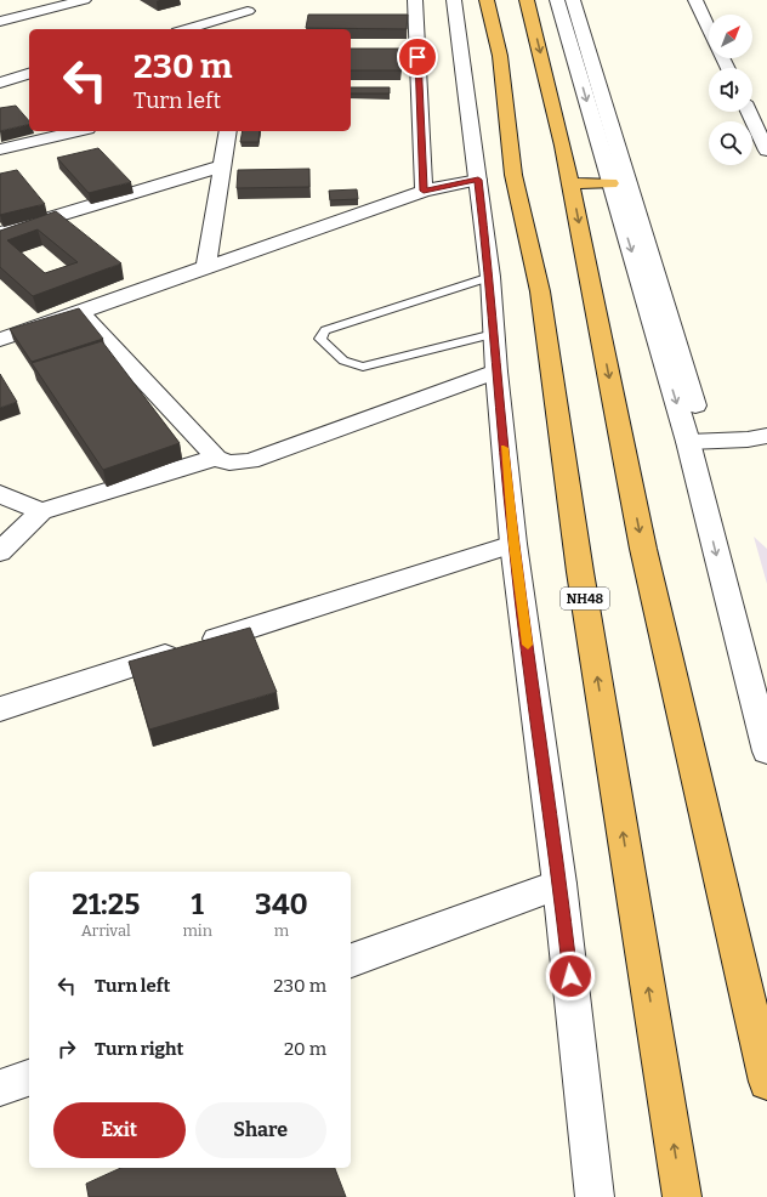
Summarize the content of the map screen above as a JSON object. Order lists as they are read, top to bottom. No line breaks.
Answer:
{"streets":{"highway":["NH48"]},"north":"top right","page":{"turn":["230 m","Turn left"],"eta":["21:25","Arrival","1","min","340","m"],"list":[{"name":"Turn left","value":"230 m"},{"name":"Turn right","value":"20 m"}],"buttons":["Exit","Share"]}}
